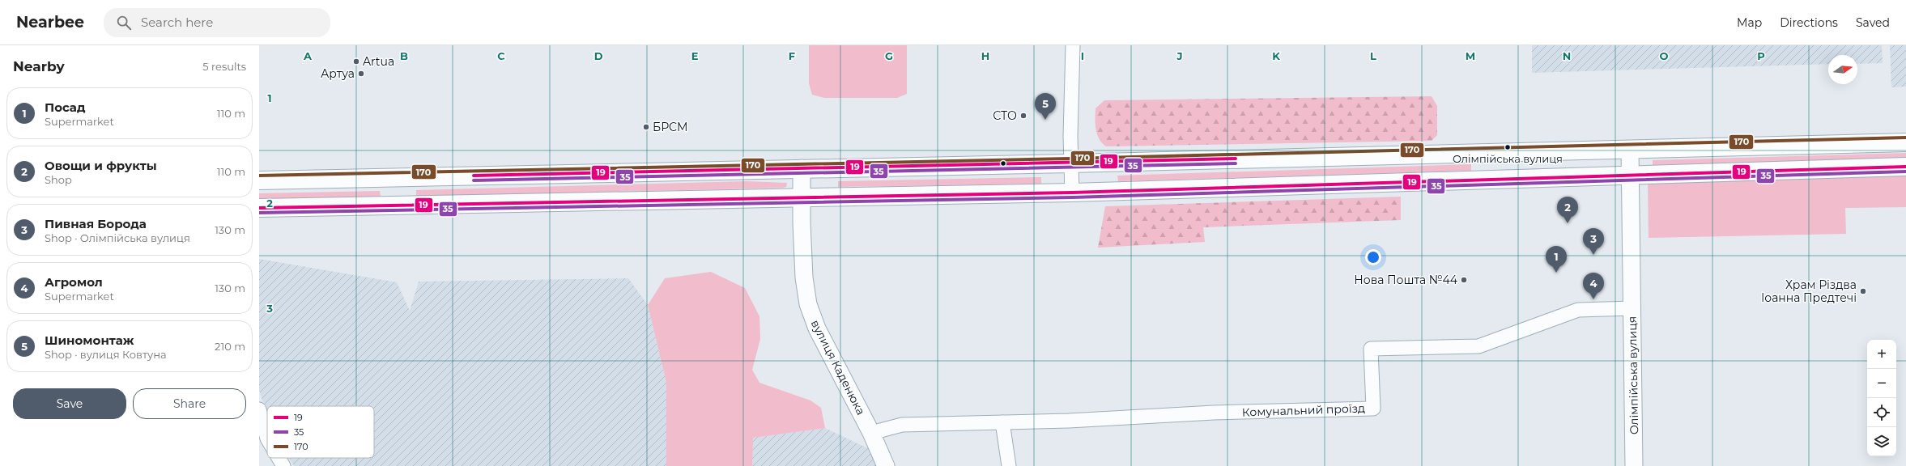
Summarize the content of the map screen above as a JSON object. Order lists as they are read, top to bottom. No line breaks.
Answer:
{"streets":{"street":["вулиця Каденюка","Олімпійська вулиця","Комунальний проїзд"]},"crossings":[["Олімпійська вулиця","Комунальний проїзд"]],"places":["Artua","Артуа","СТО","БРСМ","Олімпійська вулиця","Нова Пошта №44","Храм Різдва Іоанна Предтечі"],"lines":["transit line 170","transit line 19","transit line 35"],"legend":["19","35","170"],"north":"right","page":{"header":"Nearbee","search":"Search here","nav":["Map","Directions","Saved"],"heading":["Nearby","5 results"],"list":[{"mark":"1","name":"Посад","note":"Supermarket","value":"110 m"},{"mark":"2","name":"Овощи и фрукты","note":"Shop","value":"110 m"},{"mark":"3","name":"Пивная Борода","note":"Shop · Олімпійська вулиця","value":"130 m"},{"mark":"4","name":"Агромол","note":"Supermarket","value":"130 m"},{"mark":"5","name":"Шиномонтаж","note":"Shop · вулиця Ковтуна","value":"210 m"}],"pins":["5","2","3","1","4"],"map_buttons":["+","−"],"buttons":["Save","Share"]},"grid":{"columns":["A","B","C","D","E","F","G","H","I","J","K","L","M","N","O","P"],"rows":["1","2","3"]}}
